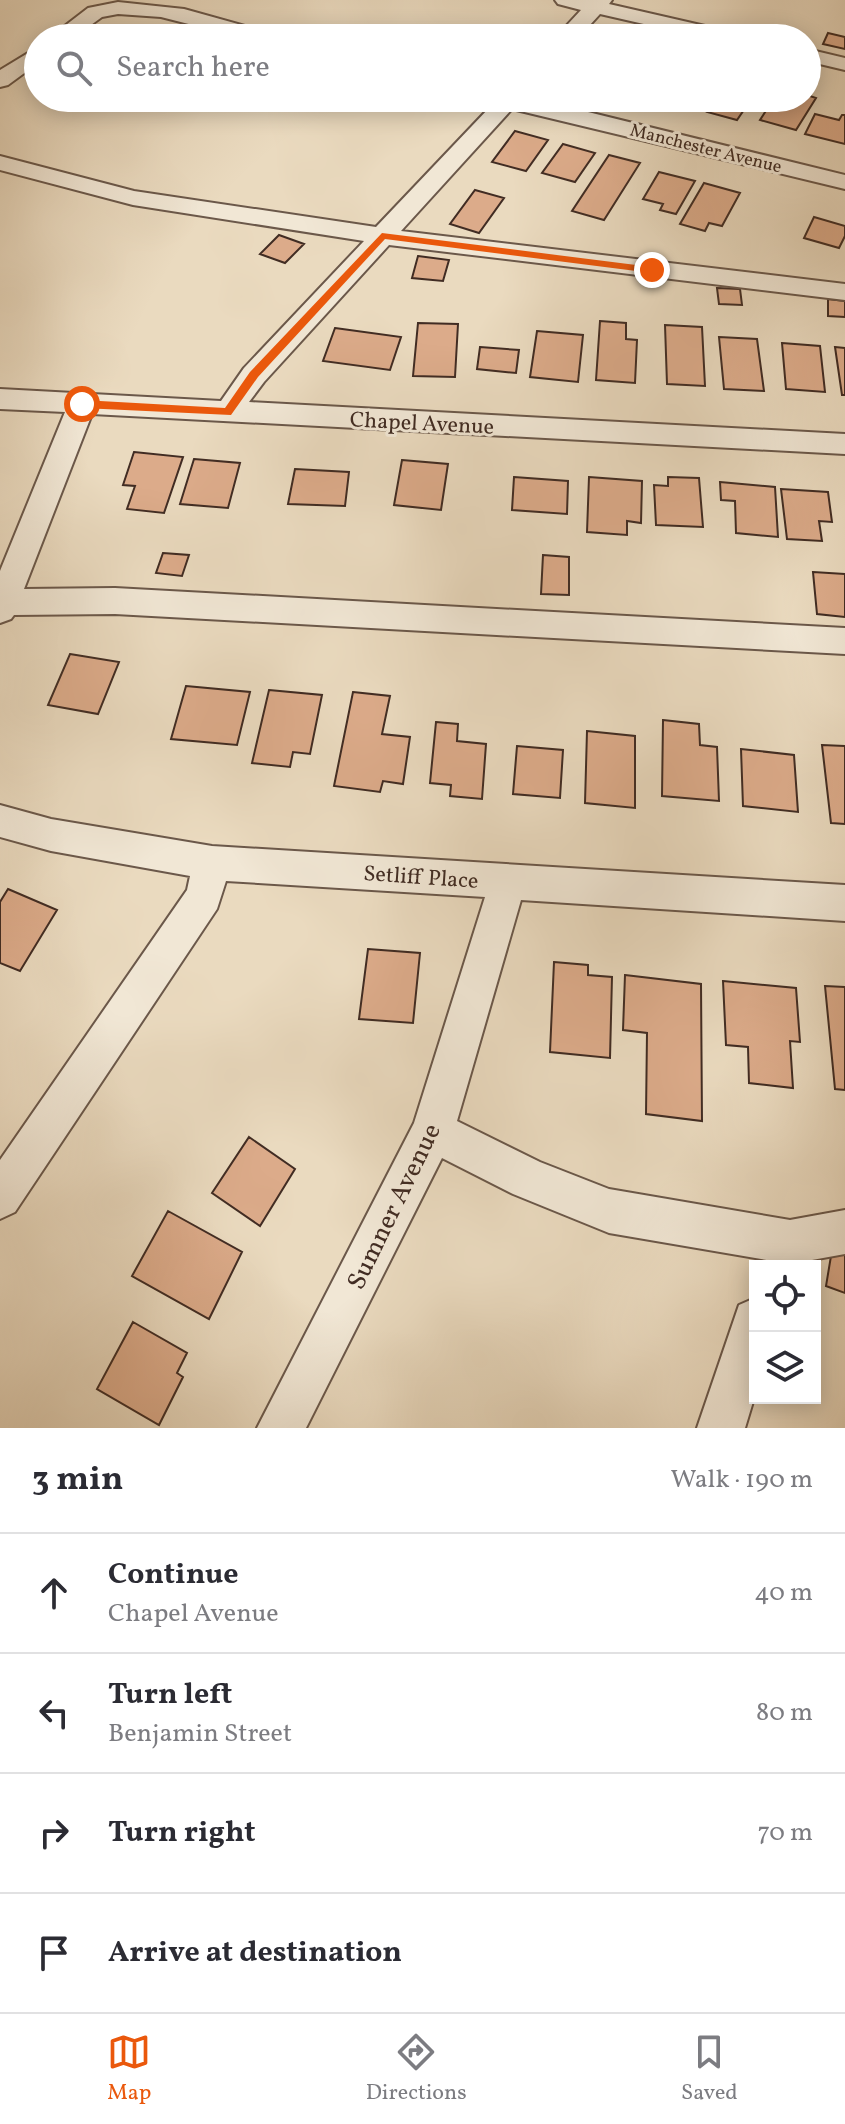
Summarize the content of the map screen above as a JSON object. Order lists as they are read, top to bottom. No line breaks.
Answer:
{"streets":{"street":["Manchester Avenue","Chapel Avenue","Setliff Place","Sumner Avenue"]},"crossings":[["Setliff Place","Sumner Avenue"]],"page":{"search":"Search here","heading":["3 min","Walk · 190 m"],"list":[["Continue","Chapel Avenue","40 m"],["Turn left","Benjamin Street","80 m"],["Turn right","70 m"],"Arrive at destination"],"nav":["Map","Directions","Saved"]}}
